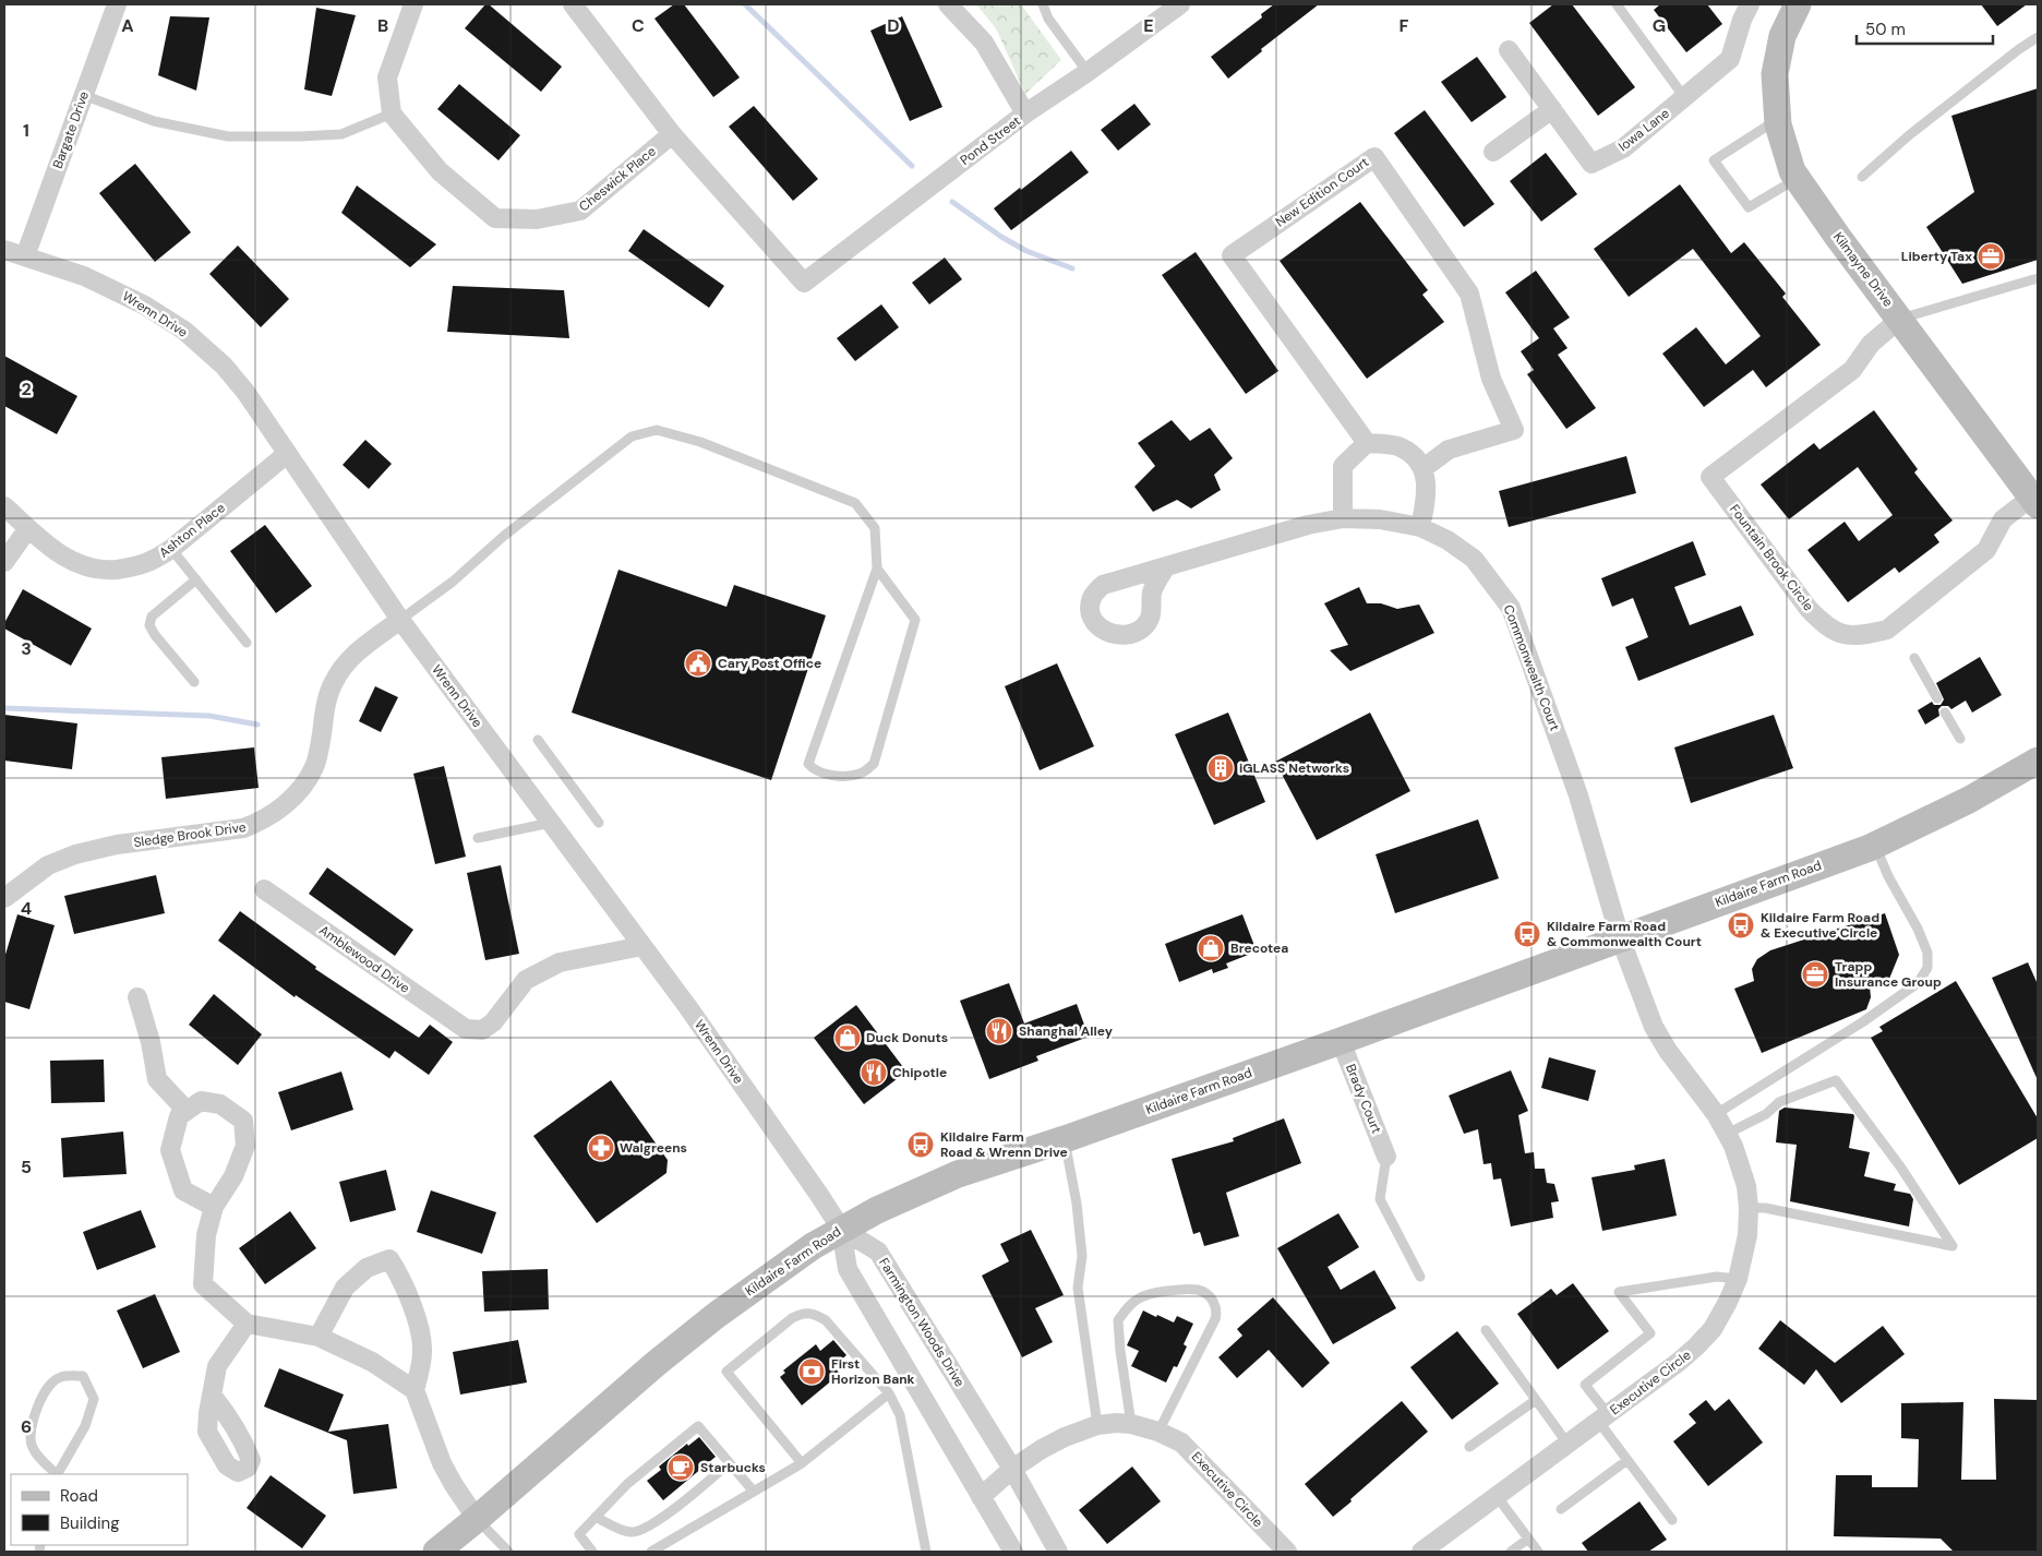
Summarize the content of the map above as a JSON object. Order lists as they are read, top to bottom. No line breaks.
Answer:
{"streets":{"main road":["Kilmayne Drive","Kildaire Farm Road"],"street":["Bargate Drive","Iowa Lane","Pond Street","Cheswick Place","New Edition Court","Wrenn Drive","Ashton Place","Fountain Brook Circle","Commonwealth Court","Sledge Brook Drive","Amblewood Drive","Brady Court","Farmington Woods Drive","Executive Circle"]},"crossings":[["Bargate Drive","Wrenn Drive"],["Pond Street","Cheswick Place"],["Kilmayne Drive","Fountain Brook Circle"],["Wrenn Drive","Ashton Place"],["Wrenn Drive","Sledge Brook Drive"],["Wrenn Drive","Kildaire Farm Road"],["Wrenn Drive","Amblewood Drive"],["Wrenn Drive","Farmington Woods Drive"],["Commonwealth Court","Kildaire Farm Road"],["Commonwealth Court","Executive Circle"],["Kildaire Farm Road","Brady Court"],["Kildaire Farm Road","Farmington Woods Drive"],["Kildaire Farm Road","Executive Circle"],["Farmington Woods Drive","Executive Circle"]],"places":{"office":["Liberty Tax","Trapp Insurance Group"],"public building":["Cary Post Office"],"building":["iGLASS Networks"],"bus stop":["Kildaire Farm Road & Executive Circle","Kildaire Farm Road & Commonwealth Court","Kildaire Farm Road & Wrenn Drive"],"shop":["Brecotea","Duck Donuts"],"restaurant":["Shanghai Alley","Chipotle"],"pharmacy":["Walgreens"],"bank":["First Horizon Bank"],"cafe":["Starbucks"]},"legend":["Road","Building"],"scale_bar":"50 m","grid":{"columns":["A","B","C","D","E","F","G"],"rows":["1","2","3","4","5","6"]}}
